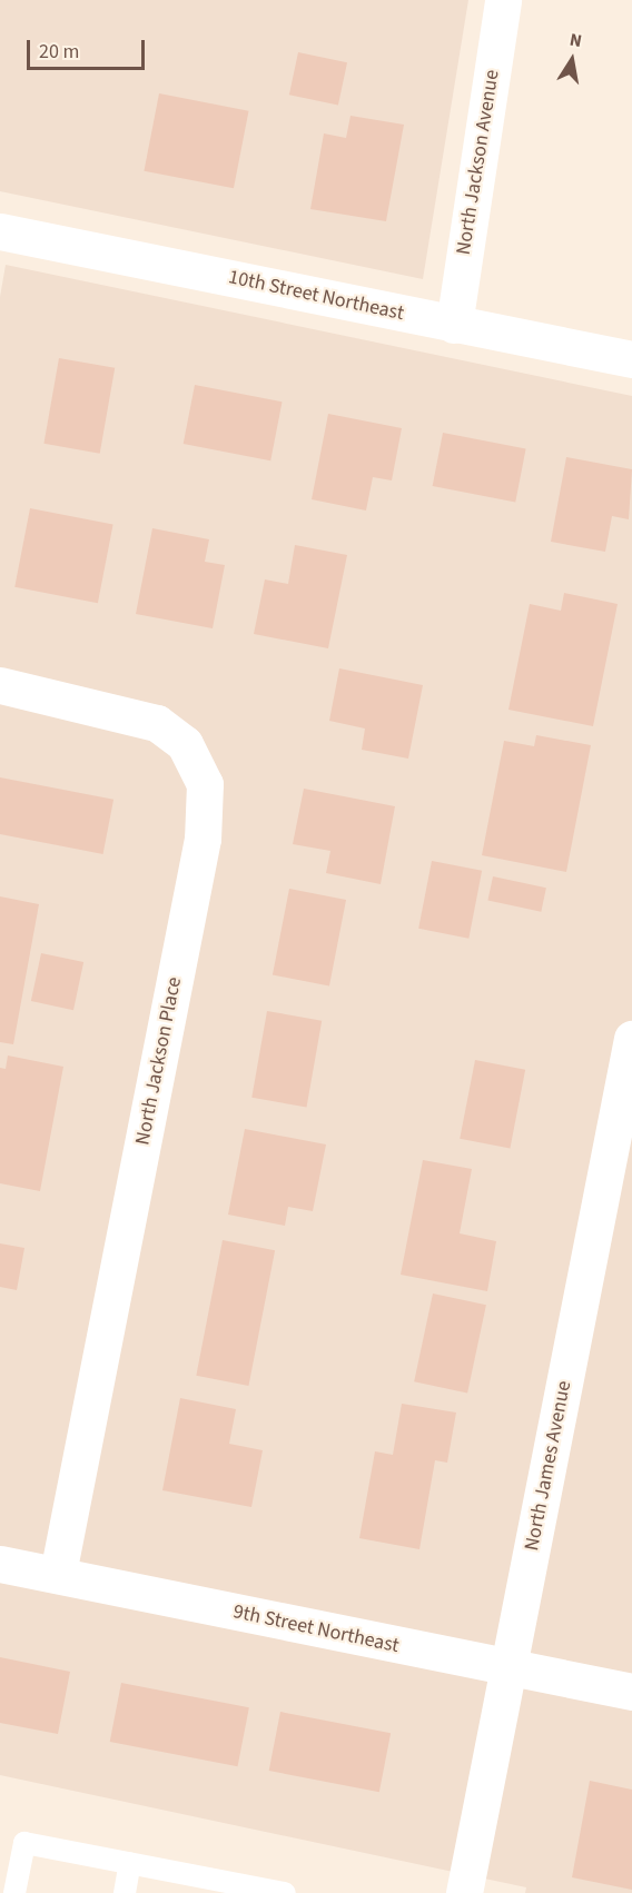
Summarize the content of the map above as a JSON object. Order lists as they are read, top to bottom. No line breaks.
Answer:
{"streets":{"street":["North Jackson Avenue","10th Street Northeast","North Jackson Place","North James Avenue","9th Street Northeast"]},"crossings":[["North Jackson Avenue","10th Street Northeast"],["North Jackson Place","9th Street Northeast"],["North James Avenue","9th Street Northeast"]],"scale_bar":"20 m","north":"top"}
